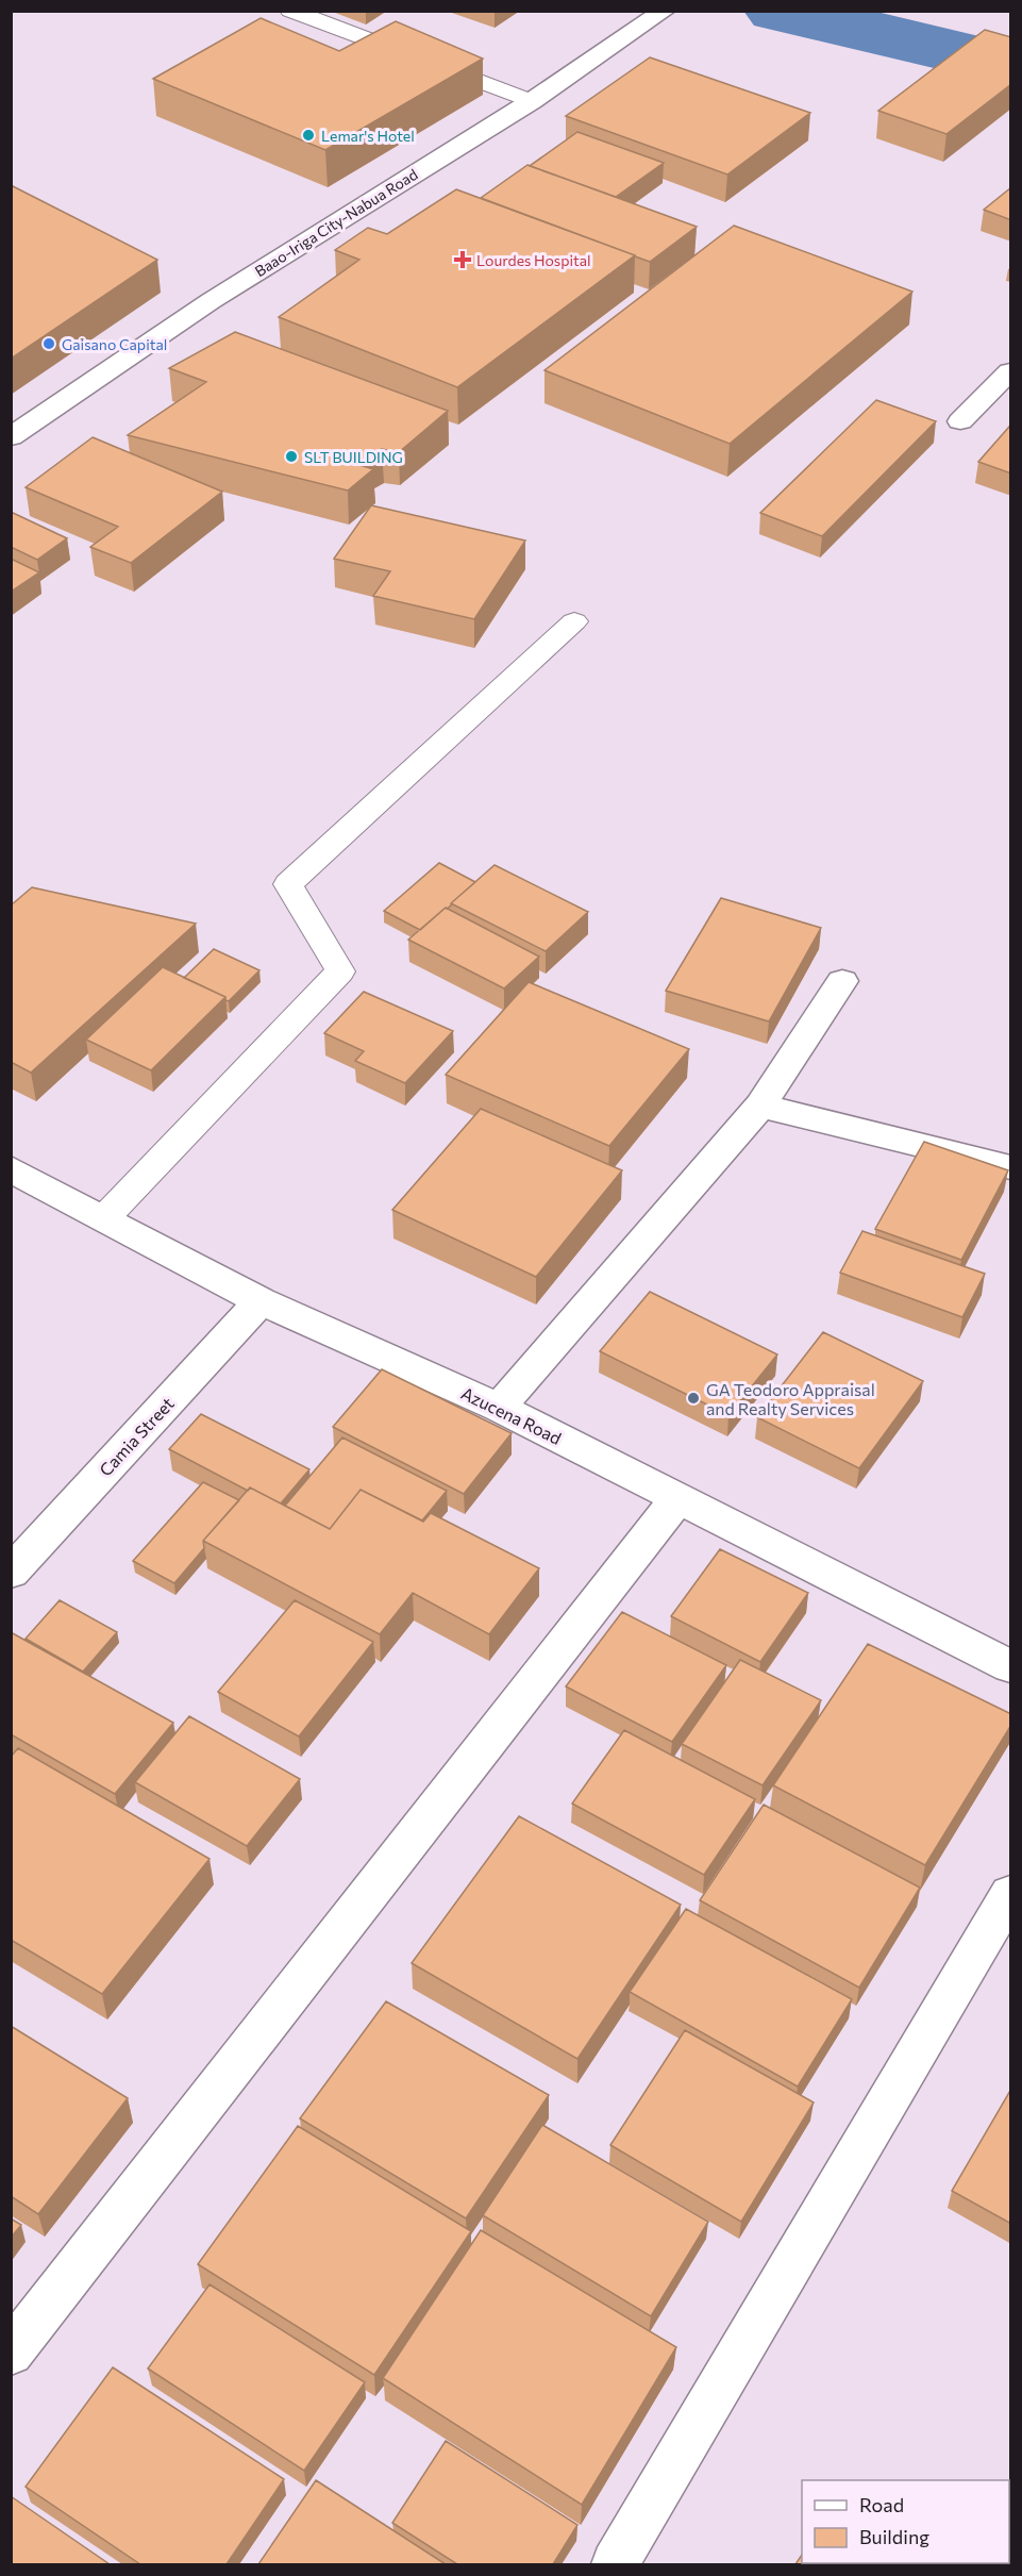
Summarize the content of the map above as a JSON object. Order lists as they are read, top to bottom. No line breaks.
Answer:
{"streets":{"street":["Baao-Iriga City-Nabua Road","Azucena Road","Camia Street"]},"crossings":[["Azucena Road","Camia Street"]],"places":{"other":["Lemar's Hotel","Gaisano Capital","SLT BUILDING","GA Teodoro Appraisal and Realty Services"],"health":["Lourdes Hospital"]},"legend":["Road","Building"]}
